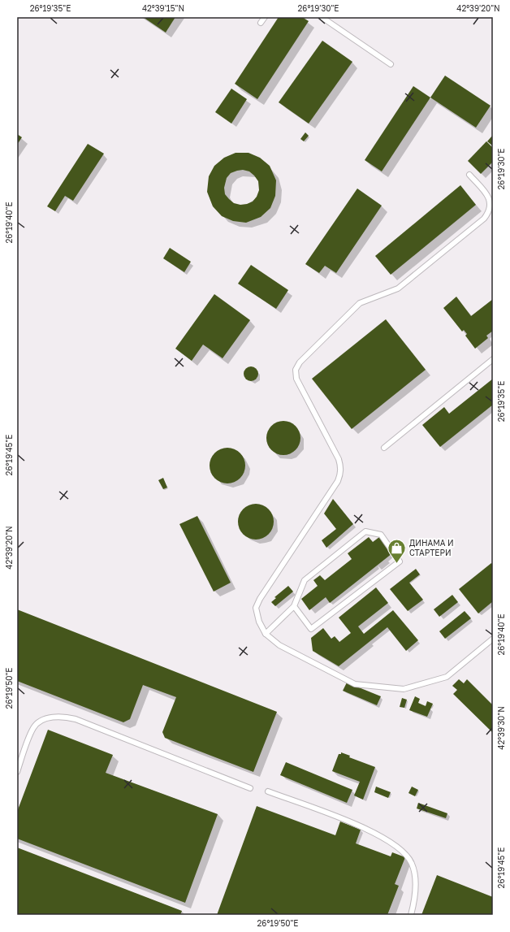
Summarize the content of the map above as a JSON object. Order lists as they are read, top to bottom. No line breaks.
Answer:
{"places":{"shop":["ДИНАМА И СТАРТЕРИ"]},"coordinates":["26°19'35\"E","42°39'15\"N","26°19'30\"E","42°39'20\"N","26°19'40\"E","26°19'45\"E","26°19'50\"E","42°39'30\"N"]}
